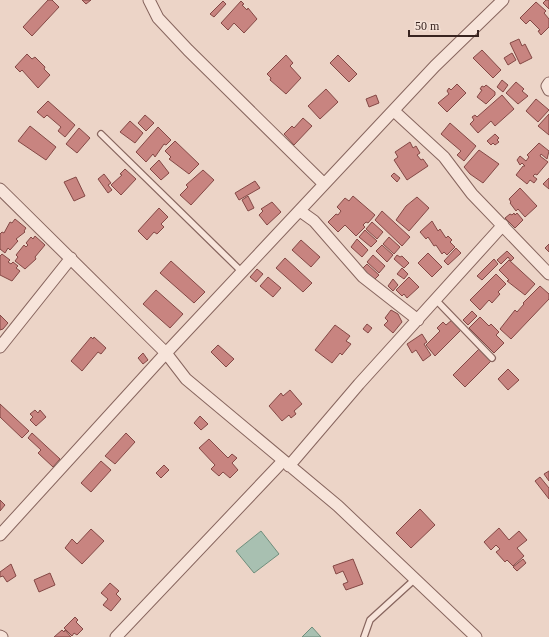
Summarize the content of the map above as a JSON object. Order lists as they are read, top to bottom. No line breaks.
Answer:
{"scale_bar":"50 m"}
